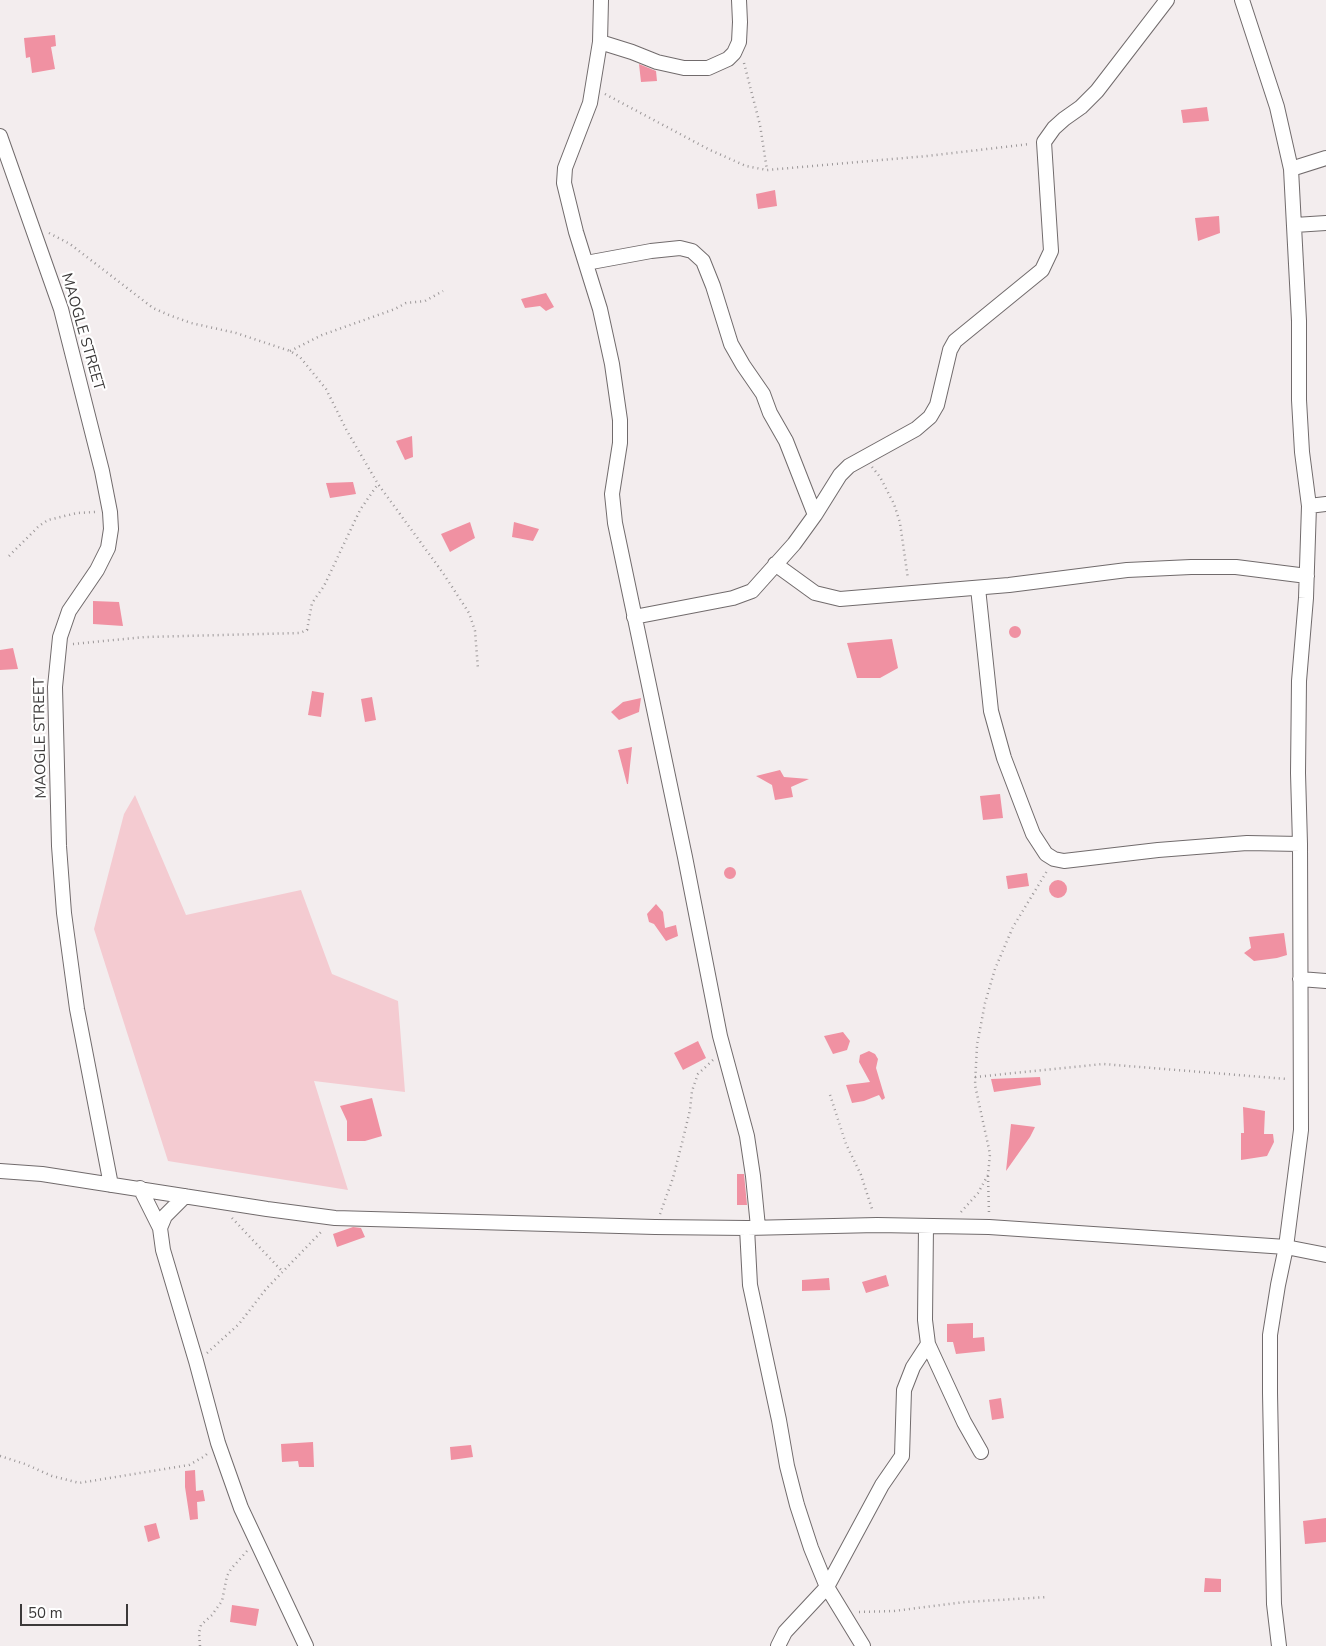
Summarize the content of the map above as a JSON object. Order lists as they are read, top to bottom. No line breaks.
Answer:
{"streets":{"street":["MAOGLE STREET"]},"scale_bar":"50 m"}
